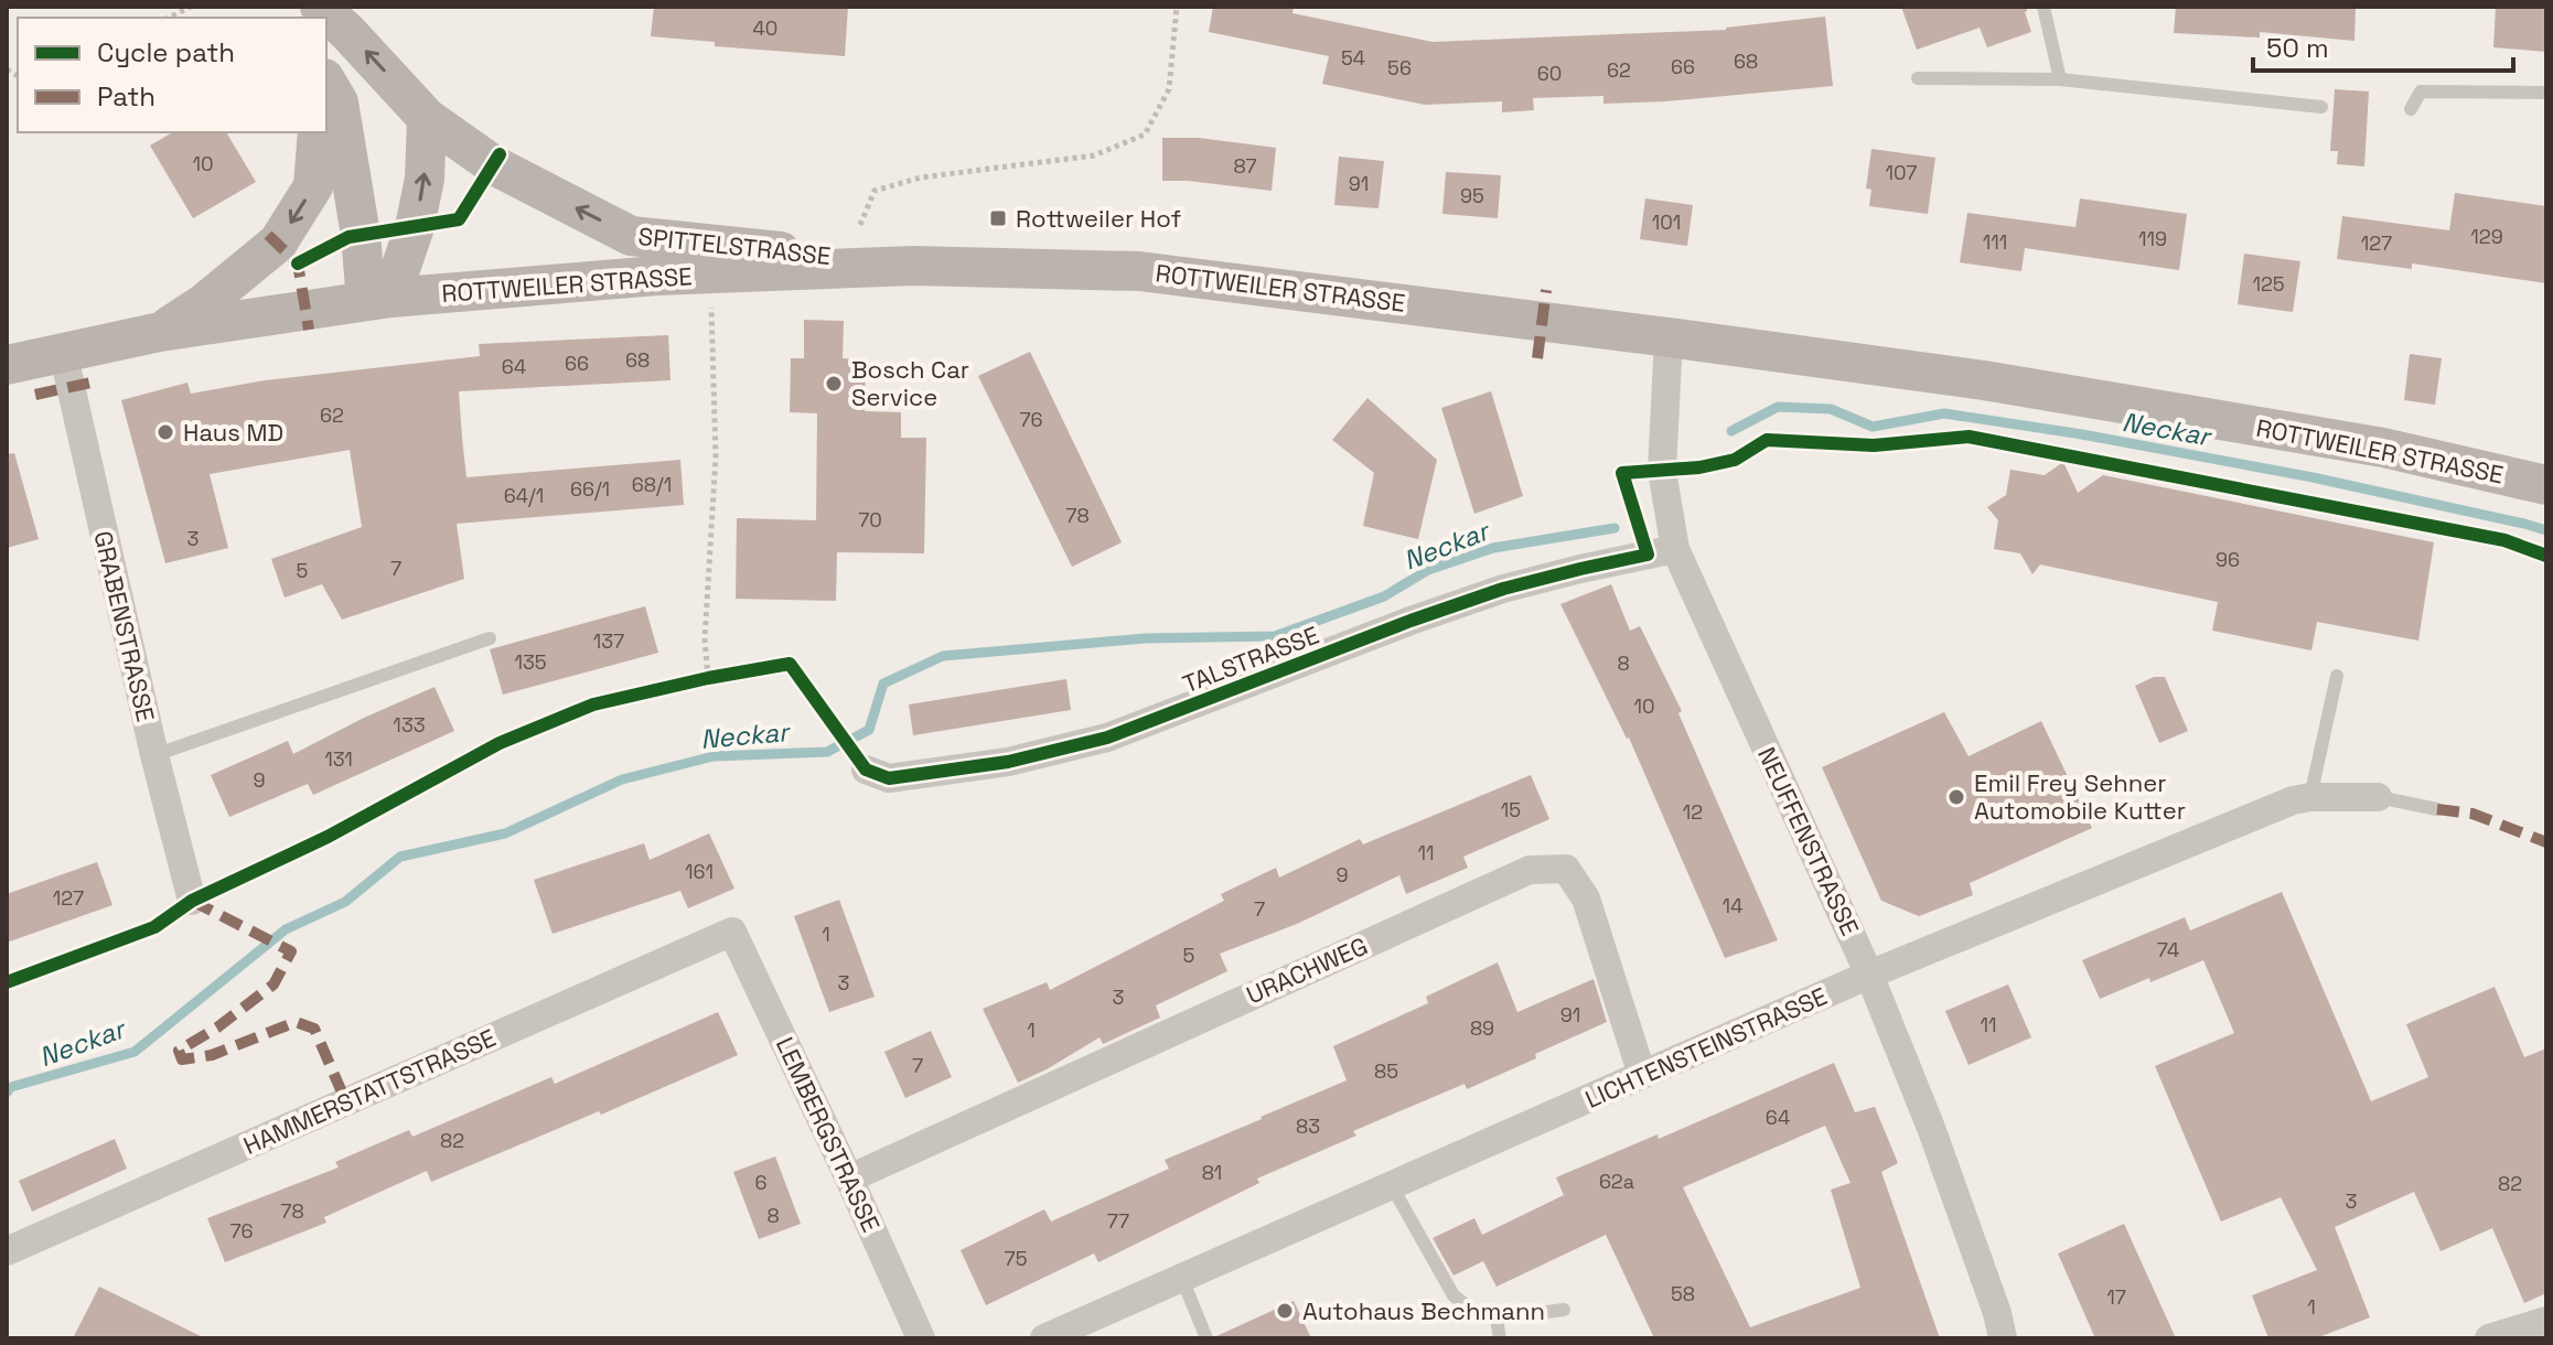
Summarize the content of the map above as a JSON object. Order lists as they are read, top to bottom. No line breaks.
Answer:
{"streets":{"main road":["SPITTELSTRASSE","ROTTWEILER STRASSE"],"street":["GRABENSTRASSE","TALSTRASSE","NEUFFENSTRASSE","URACHWEG","LICHTENSTEINSTRASSE","HAMMERSTATTSTRASSE","LEMBERGSTRASSE"]},"crossings":[["SPITTELSTRASSE","ROTTWEILER STRASSE"],["ROTTWEILER STRASSE","GRABENSTRASSE"],["ROTTWEILER STRASSE","NEUFFENSTRASSE"],["TALSTRASSE","NEUFFENSTRASSE"],["NEUFFENSTRASSE","LICHTENSTEINSTRASSE"],["URACHWEG","LICHTENSTEINSTRASSE"],["URACHWEG","LEMBERGSTRASSE"],["HAMMERSTATTSTRASSE","LEMBERGSTRASSE"]],"one_way":["SPITTELSTRASSE"],"water":["Neckar"],"places":{"transit":["Rottweiler Hof"],"other":["Bosch Car Service","Haus MD","Emil Frey Sehner Automobile Kutter","Autohaus Bechmann"]},"house_numbers":["40","54","68","66","56","62","60","10","87","107","91","95","101","129","119","111","127","125","68","66","64","62","76","68/1","66/1","64/1","78","70","3","96","7","5","137","135","8","10","133","131","9","15","12","11","161","9","127","14","7","1","74","5","3","3","91","11","89","1","7","85","64","83","82","81","62a","6","82","3","78","8","77","76","75","58","17","1"],"legend":["Cycle path","Path"],"scale_bar":"50 m"}
